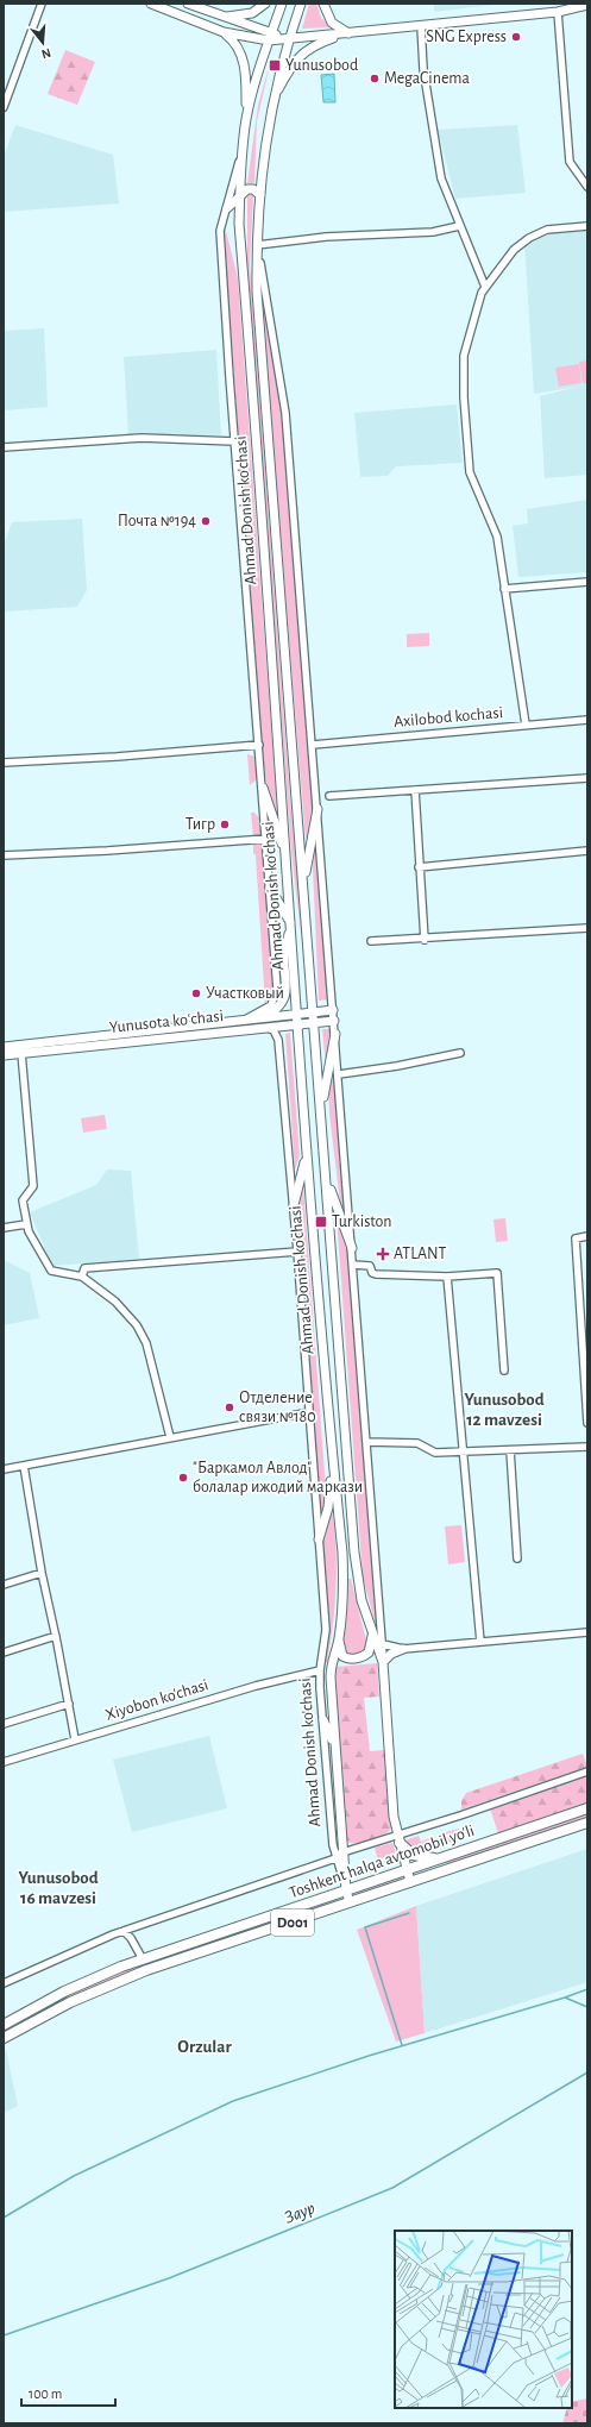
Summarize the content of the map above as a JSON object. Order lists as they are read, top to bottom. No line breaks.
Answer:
{"streets":{"highway":["Toshkent halqa avtomobil yo'li","D001"],"main road":["Ahmad Donish ko'chasi","Yunusota koʻchasi"],"street":["Axilobod kochasi","Xiyobon ko'chasi"]},"crossings":[["Ahmad Donish ko'chasi","Axilobod kochasi"],["Ahmad Donish ko'chasi","Yunusota koʻchasi"],["Ahmad Donish ko'chasi","Xiyobon ko'chasi"],["Ahmad Donish ko'chasi","Toshkent halqa avtomobil yo'li"]],"districts":["Yunusobod 12 mavzesi","Yunusobod 16 mavzesi","Orzular"],"water":["Заур"],"places":{"other":["SNG Express","MegaCinema","Почта №194","Тигр","Участковый","Отделение связи №180","\"Баркамол Авлод\" болалар ижодий маркази"],"transit":["Yunusobod","Turkiston"],"health":["ATLANT"]},"scale_bar":"100 m","north":"bottom"}
